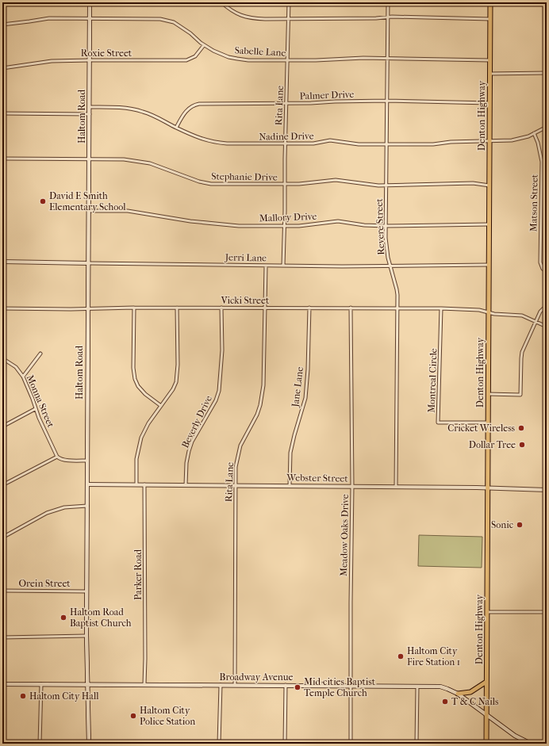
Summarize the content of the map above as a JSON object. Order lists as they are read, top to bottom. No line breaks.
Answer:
{"streets":{"main road":["Denton Highway","Haltom Road","Broadway Avenue"],"street":["Sabelle Lane","Roxie Street","Palmer Drive","Rita Lane","Nadine Drive","Stephanie Drive","Matson Street","Mallory Drive","Revere Street","Jerri Lane","Vicki Street","Montreal Circle","Jane Lane","Monna Street","Beverly Drive","Webster Street","Meadow Oaks Drive","Parker Road","Orein Street"]},"crossings":[["Sabelle Lane","Roxie Street"],["Sabelle Lane","Rita Lane"],["Sabelle Lane","Denton Highway"],["Sabelle Lane","Haltom Road"],["Sabelle Lane","Revere Street"],["Roxie Street","Haltom Road"],["Palmer Drive","Rita Lane"],["Palmer Drive","Denton Highway"],["Palmer Drive","Nadine Drive"],["Palmer Drive","Revere Street"],["Rita Lane","Nadine Drive"],["Rita Lane","Stephanie Drive"],["Rita Lane","Mallory Drive"],["Rita Lane","Jerri Lane"],["Rita Lane","Vicki Street"],["Rita Lane","Webster Street"],["Rita Lane","Broadway Avenue"],["Denton Highway","Nadine Drive"],["Denton Highway","Stephanie Drive"],["Denton Highway","Mallory Drive"],["Denton Highway","Jerri Lane"],["Denton Highway","Vicki Street"],["Denton Highway","Montreal Circle"],["Denton Highway","Webster Street"],["Denton Highway","Broadway Avenue"],["Haltom Road","Nadine Drive"],["Haltom Road","Stephanie Drive"],["Haltom Road","Mallory Drive"],["Haltom Road","Jerri Lane"],["Haltom Road","Vicki Street"],["Haltom Road","Webster Street"],["Haltom Road","Orein Street"],["Haltom Road","Broadway Avenue"],["Nadine Drive","Matson Street"],["Nadine Drive","Revere Street"],["Stephanie Drive","Revere Street"],["Mallory Drive","Revere Street"],["Revere Street","Jerri Lane"],["Revere Street","Vicki Street"],["Revere Street","Webster Street"],["Vicki Street","Montreal Circle"],["Vicki Street","Jane Lane"],["Vicki Street","Beverly Drive"],["Vicki Street","Meadow Oaks Drive"],["Jane Lane","Webster Street"],["Beverly Drive","Webster Street"],["Webster Street","Meadow Oaks Drive"],["Webster Street","Parker Road"],["Meadow Oaks Drive","Broadway Avenue"],["Parker Road","Broadway Avenue"]],"places":["David E Smith Elementary School","Cricket Wireless","Dollar Tree","Sonic","Haltom Road Baptist Church","Haltom City Fire Station 1","Mid-cities Baptist Temple Church","Haltom City Hall","T & C Nails","Haltom City Police Station"]}
